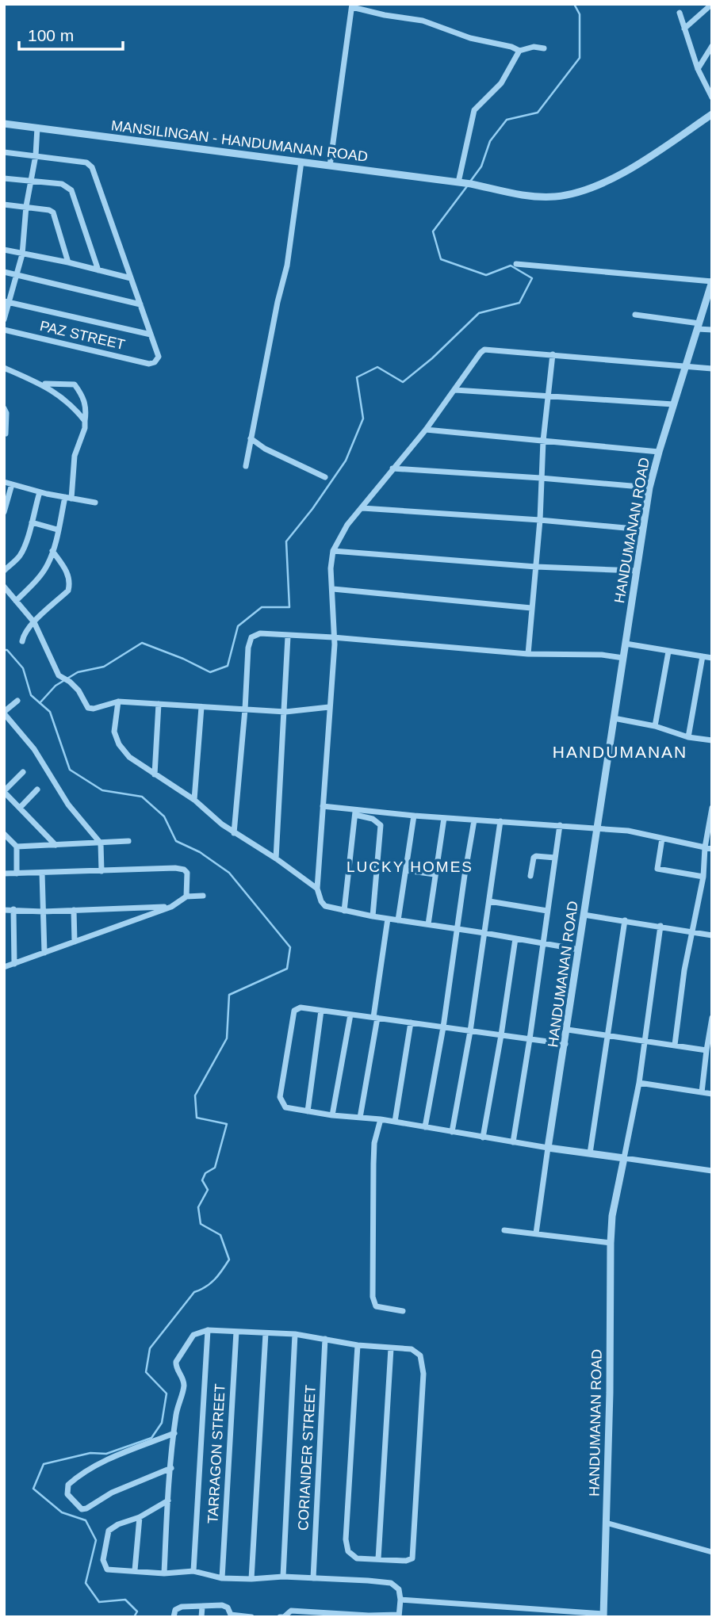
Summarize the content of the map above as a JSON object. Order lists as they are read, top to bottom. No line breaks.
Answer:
{"streets":{"street":["MANSILINGAN - HANDUMANAN ROAD","PAZ STREET","HANDUMANAN ROAD","TARRAGON STREET","CORIANDER STREET"]},"districts":["HANDUMANAN","LUCKY HOMES"],"scale_bar":"100 m"}
